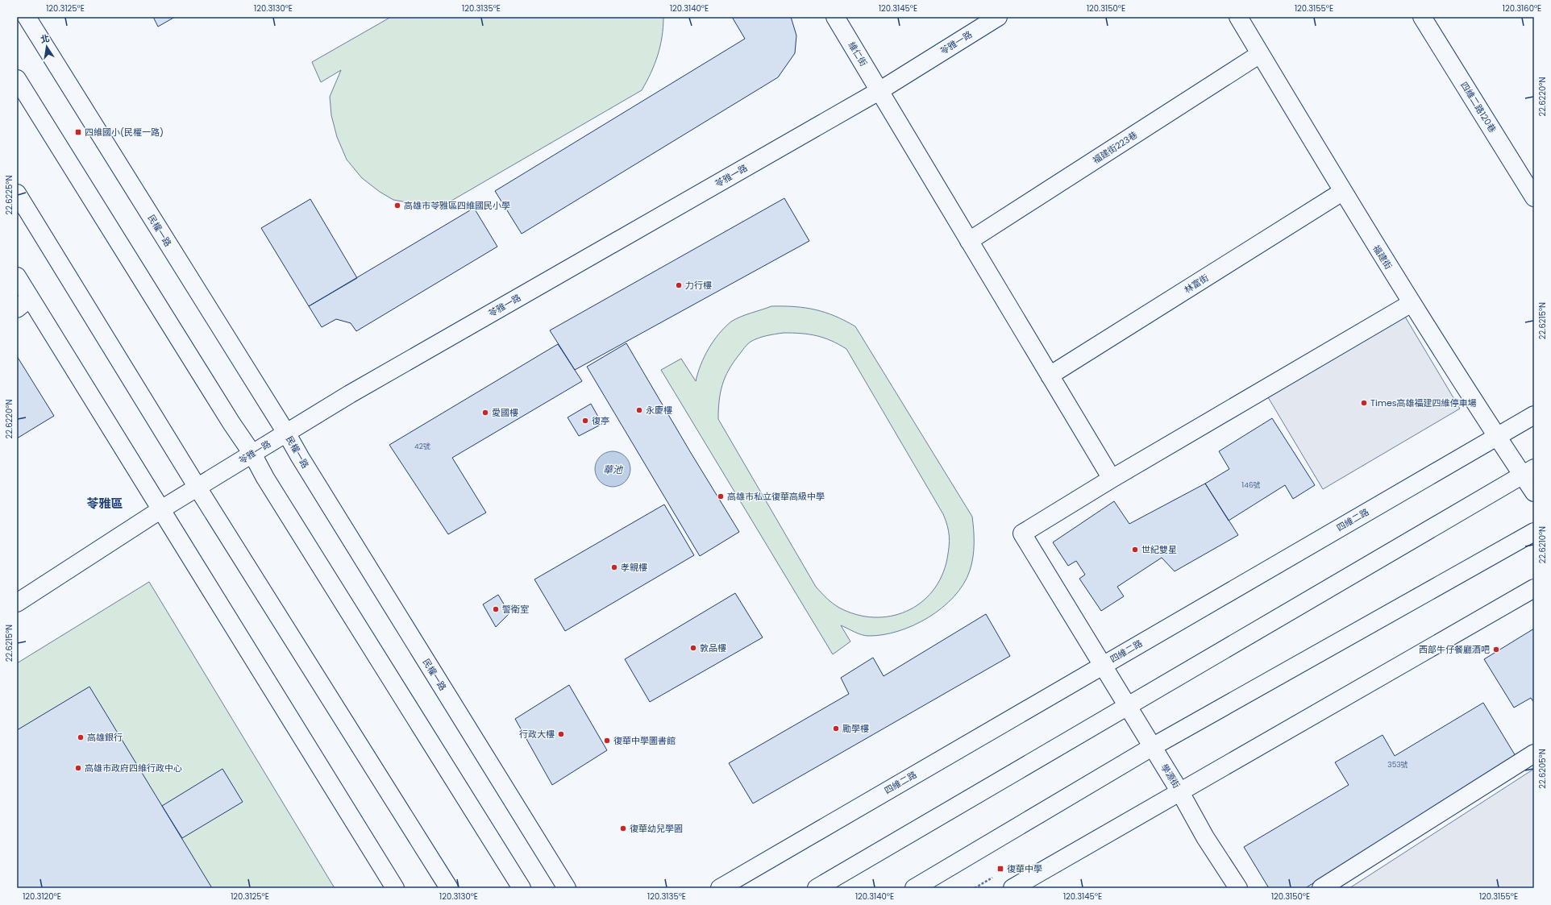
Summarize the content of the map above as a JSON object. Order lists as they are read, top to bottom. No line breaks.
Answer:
{"streets":{"street":["苓雅一路","維仁街","四維二路120巷","福建街223巷","民權一路","福建街","林富街","四維二路","學源街"]},"crossings":[["苓雅一路","維仁街"],["苓雅一路","民權一路"],["維仁街","福建街223巷"],["維仁街","林富街"],["維仁街","學源街"],["福建街223巷","福建街"],["福建街","林富街"],["福建街","四維二路"],["四維二路","學源街"]],"districts":["苓雅區"],"water":["華池"],"places":{"transit":["四維國小(民權一路)","復華中學"],"other":["高雄市苓雅區四維國民小學","力行樓","Times高雄福建四維停車場","永慶樓","愛國樓","復亭","高雄市私立復華高級中學","世紀雙星","孝親樓","警衛室","敦品樓","西部牛仔餐廳酒吧","勵學樓","行政大樓","高雄銀行","復華中學圖書館","高雄市政府四維行政中心","復華幼兒學園"]},"house_numbers":["42號","146號","353號"],"north":"top","coordinates":["120.3125°E","120.3130°E","120.3135°E","120.3140°E","120.3145°E","120.3150°E","120.3155°E","120.3160°E","22.6220°N","22.6225°N","22.6215°N","22.6210°N","22.6205°N","120.3120°E"]}
